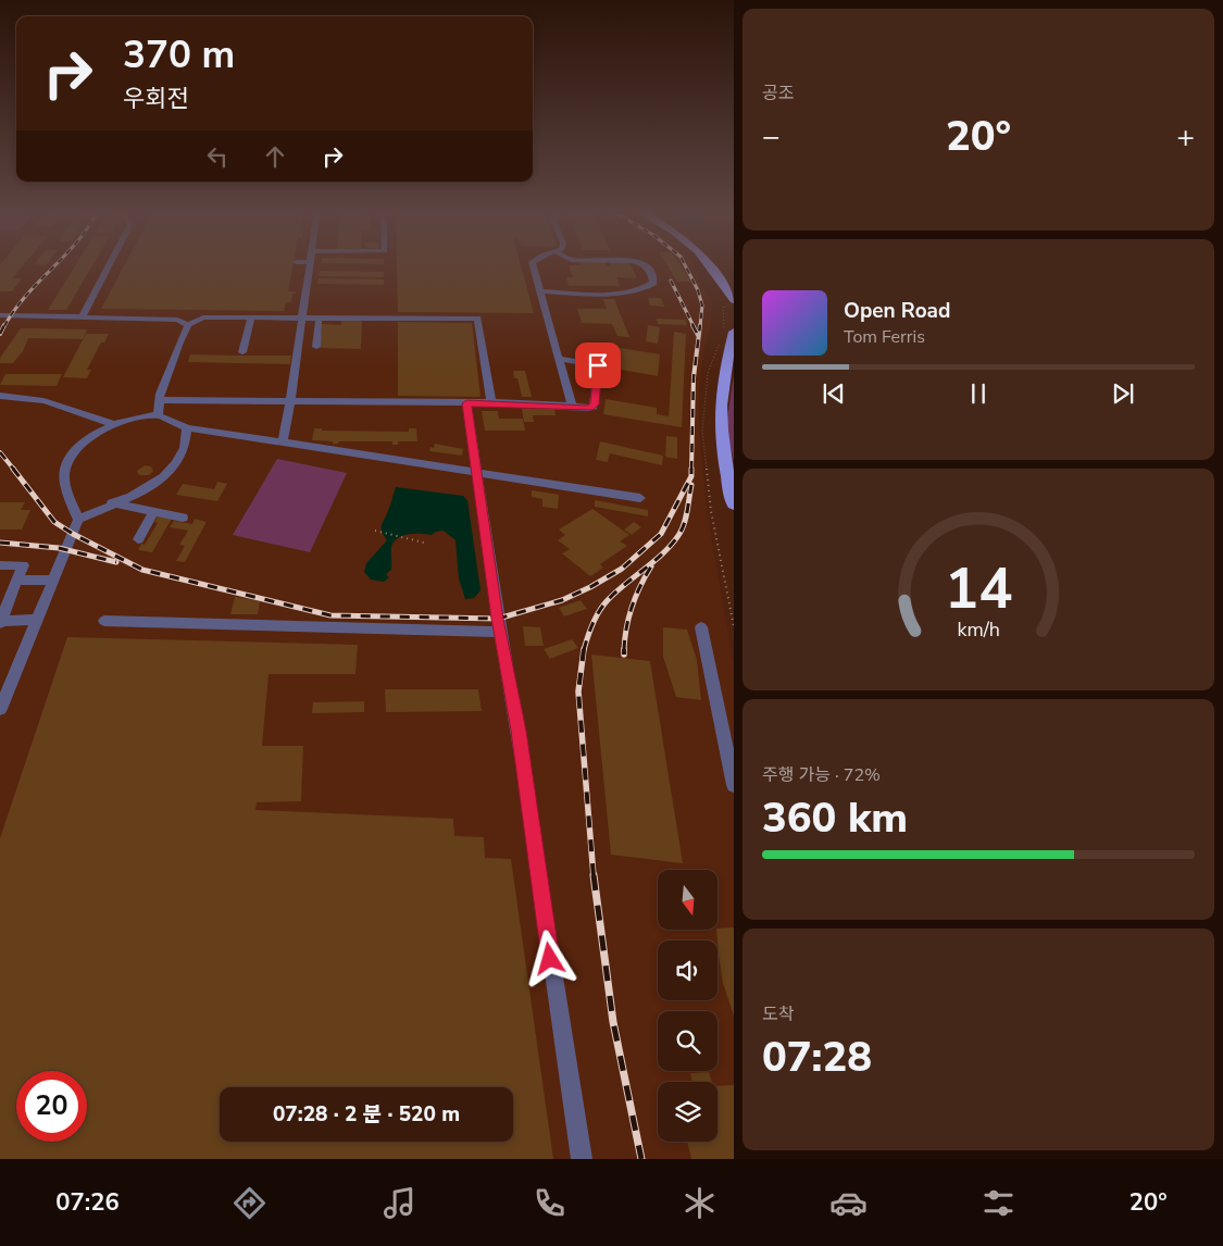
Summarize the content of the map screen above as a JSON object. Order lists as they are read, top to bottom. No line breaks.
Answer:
{"north":"bottom","page":{"tile":["공조",["주행 가능 · 72%","360 km"],["도착","07:28"]],"turn":["370 m","우회전"],"heat":["−","20°","+"],"song":["Open Road","Tom Ferris"],"limit":"20","trip":"07:28 · 2 분 · 520 m","tabs":["07:26","20°"],"gauge":["14","km/h"]}}
